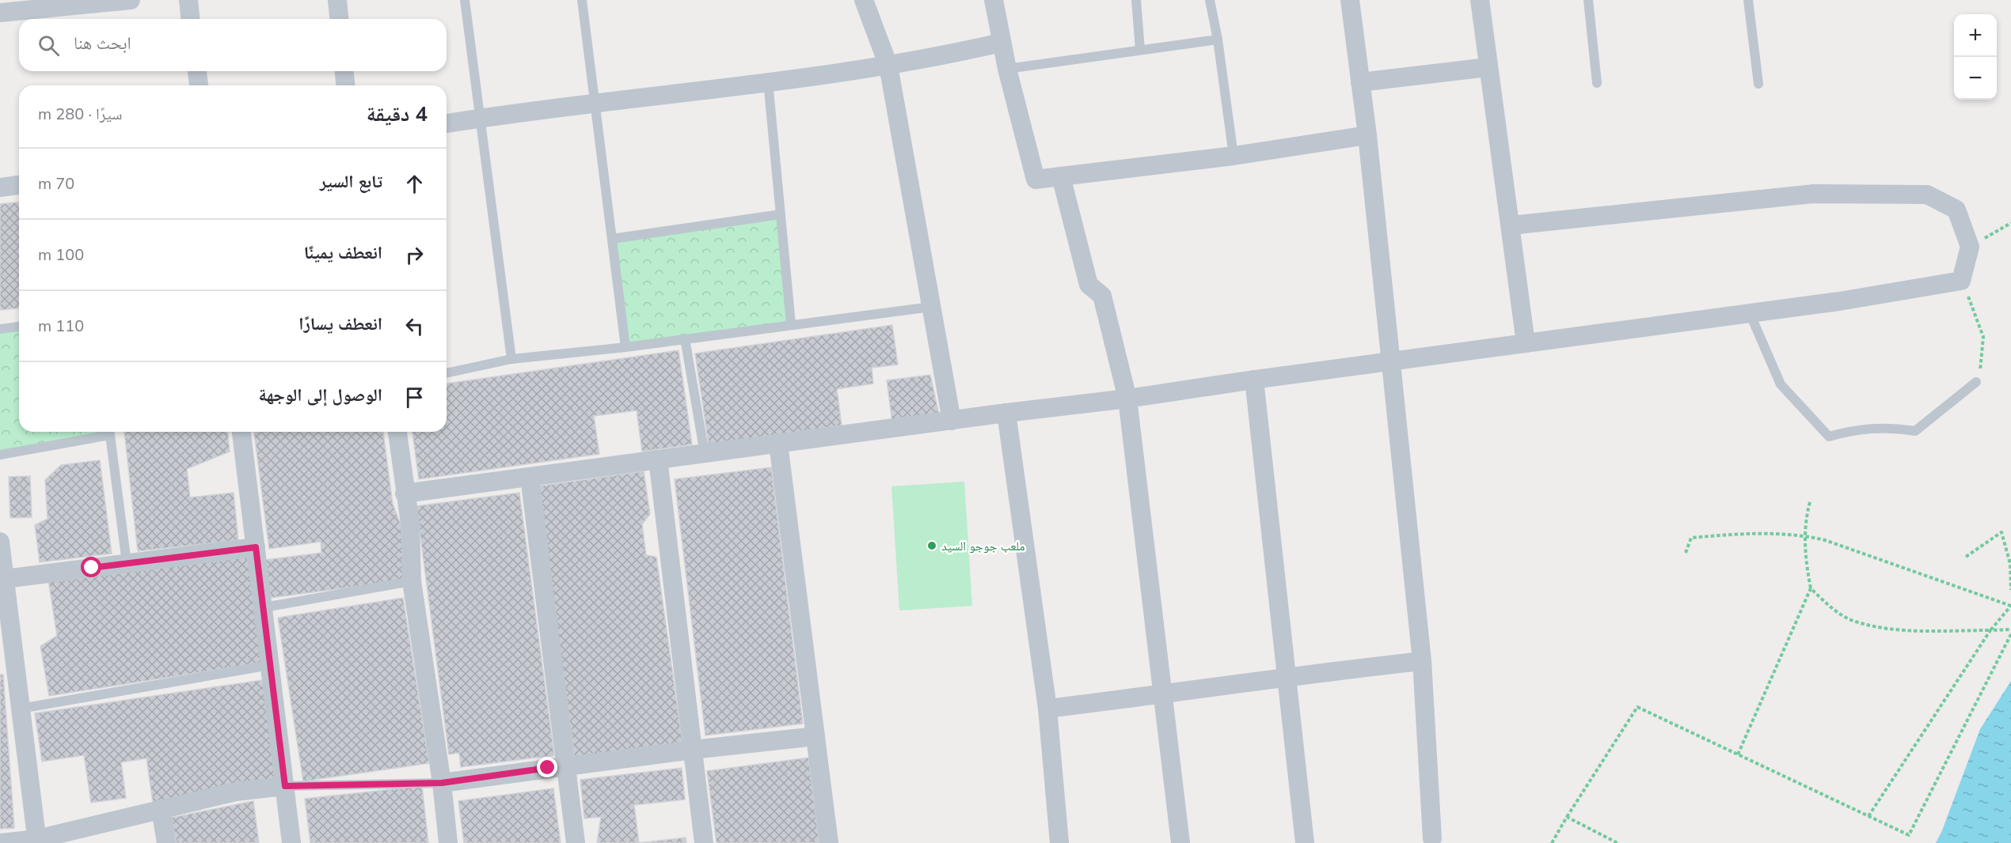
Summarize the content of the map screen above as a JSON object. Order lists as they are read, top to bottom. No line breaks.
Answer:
{"places":["ملعب جوجو السيد"],"page":{"map_buttons":["+","−"],"search":"ابحث هنا","heading":["4 دقيقة","سيرًا · 280 m"],"list":[["تابع السير","70 m"],["انعطف يمينًا","100 m"],["انعطف يسارًا","110 m"],"الوصول إلى الوجهة"]}}
